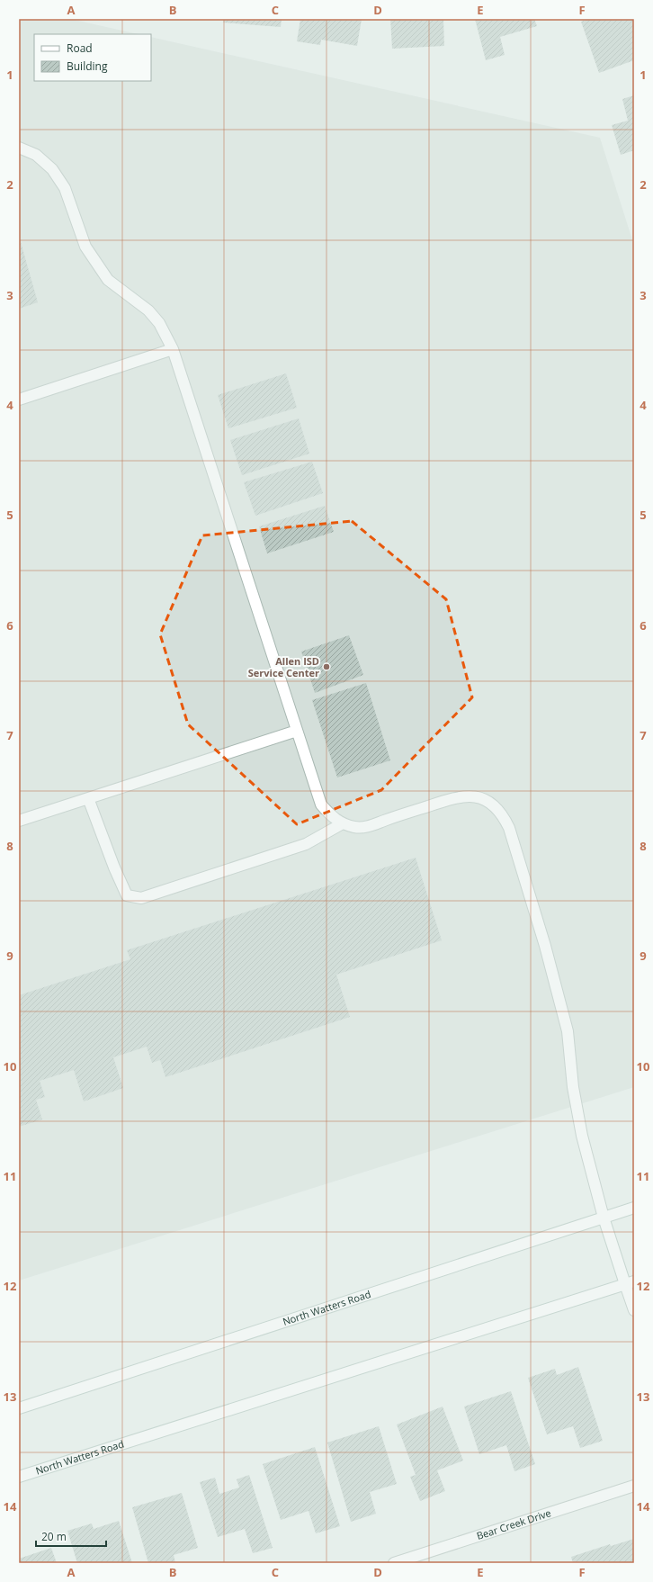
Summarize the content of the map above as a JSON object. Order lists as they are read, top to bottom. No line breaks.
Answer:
{"streets":{"main road":["North Watters Road","Bear Creek Drive"]},"places":["Allen ISD Service Center"],"legend":["Road","Building"],"scale_bar":"20 m","grid":{"columns":["A","B","C","D","E","F"],"rows":["1","2","3","4","5","6","7","8","9","10","11","12","13","14"]}}
